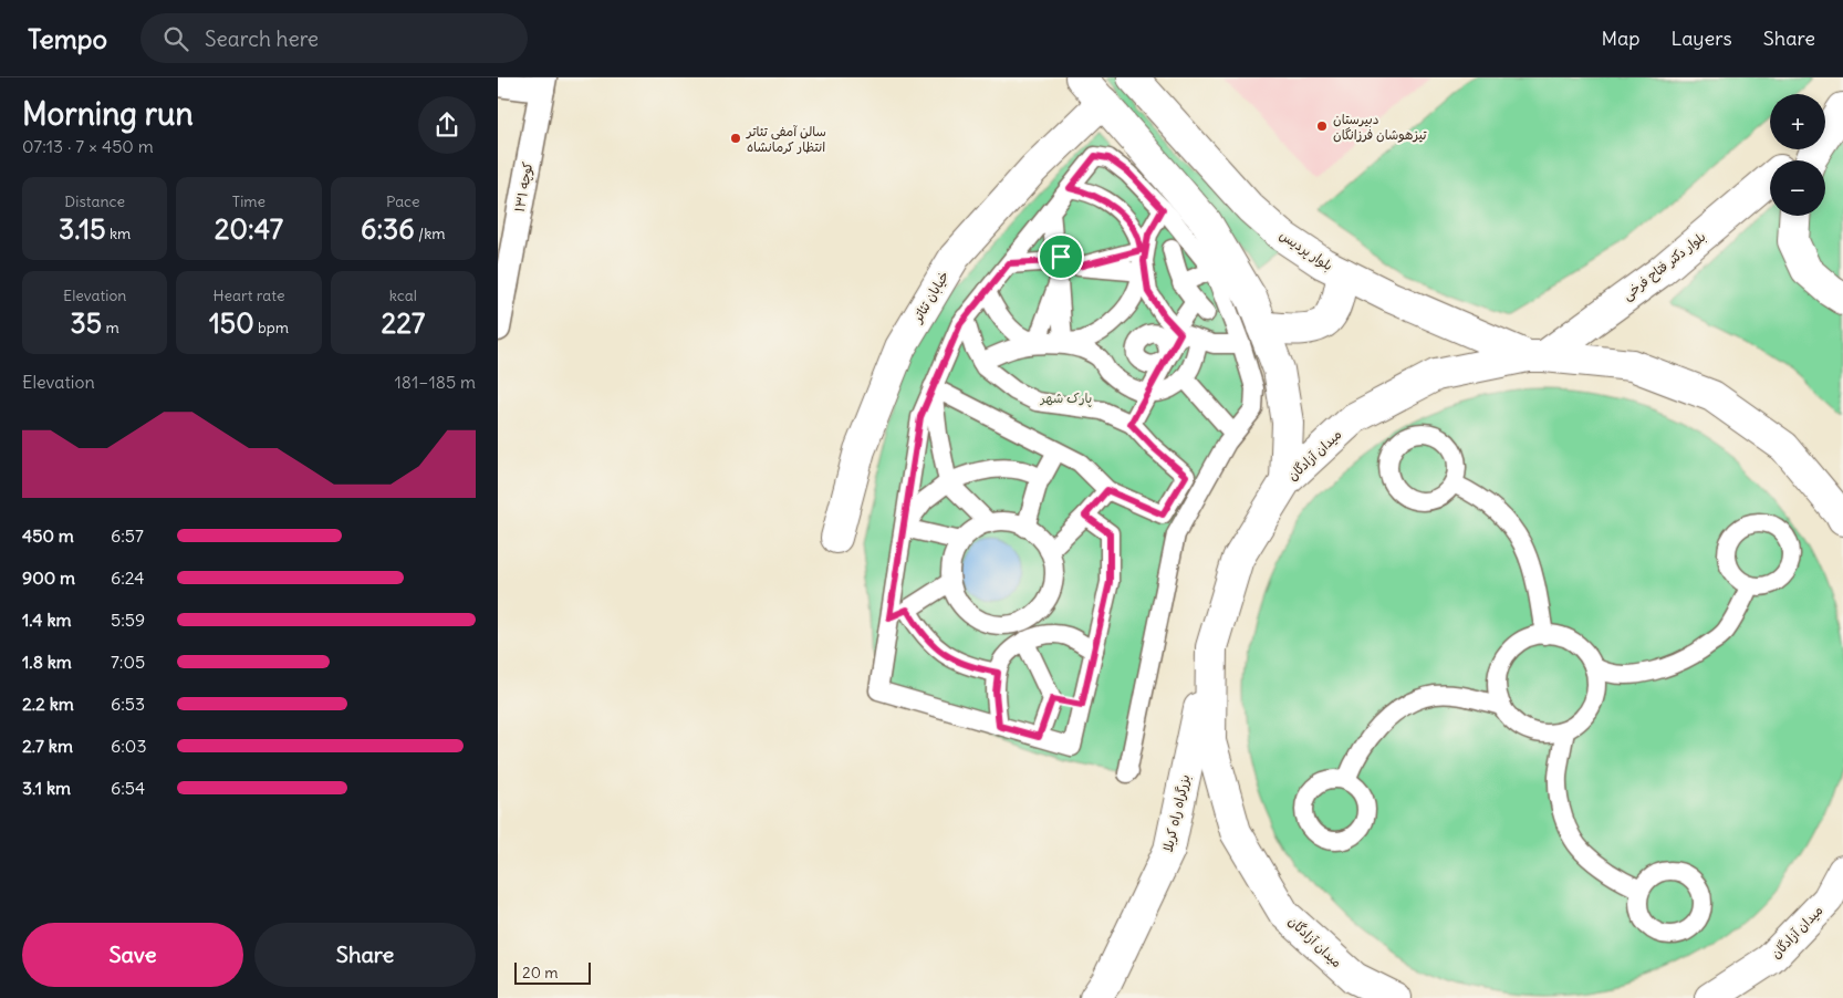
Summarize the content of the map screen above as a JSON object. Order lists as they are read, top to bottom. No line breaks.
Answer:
{"streets":{"main road":["بلوار پردیس","بلوار دکتر فتاح فرخی","خیابان تئاتر","میدان آزادگان","بزرگراه راه کربلا"],"street":["کوچه ۱۳۱"]},"crossings":[["بلوار پردیس","بلوار دکتر فتاح فرخی"],["بلوار پردیس","میدان آزادگان"],["بلوار دکتر فتاح فرخی","میدان آزادگان"],["میدان آزادگان","بزرگراه راه کربلا"]],"parks":["پارک شهر"],"places":["دبیرستان تیزهوشان فرزانگان","سالن آمفی تئاتر انتظار کرمانشاه"],"scale_bar":"20 m","page":{"header":"Tempo","search":"Search here","nav":["Map","Layers","Share"],"heading":["Morning run","07:13 · 7 × 450 m"],"map_buttons":["+","−"],"stats":[["Distance","3.15 km"],["Time","20:47"],["Pace","6:36 /km"],["Elevation","35 m"],["Heart rate","150 bpm"],["kcal","227"]],"chart":["Elevation","181–185 m"],"list":[{"name":"450 m","note":"6:57"},{"name":"900 m","note":"6:24"},{"name":"1.4 km","note":"5:59"},{"name":"1.8 km","note":"7:05"},{"name":"2.2 km","note":"6:53"},{"name":"2.7 km","note":"6:03"},{"name":"3.1 km","note":"6:54"}],"buttons":["Save","Share"],"scale":"20 m"}}
